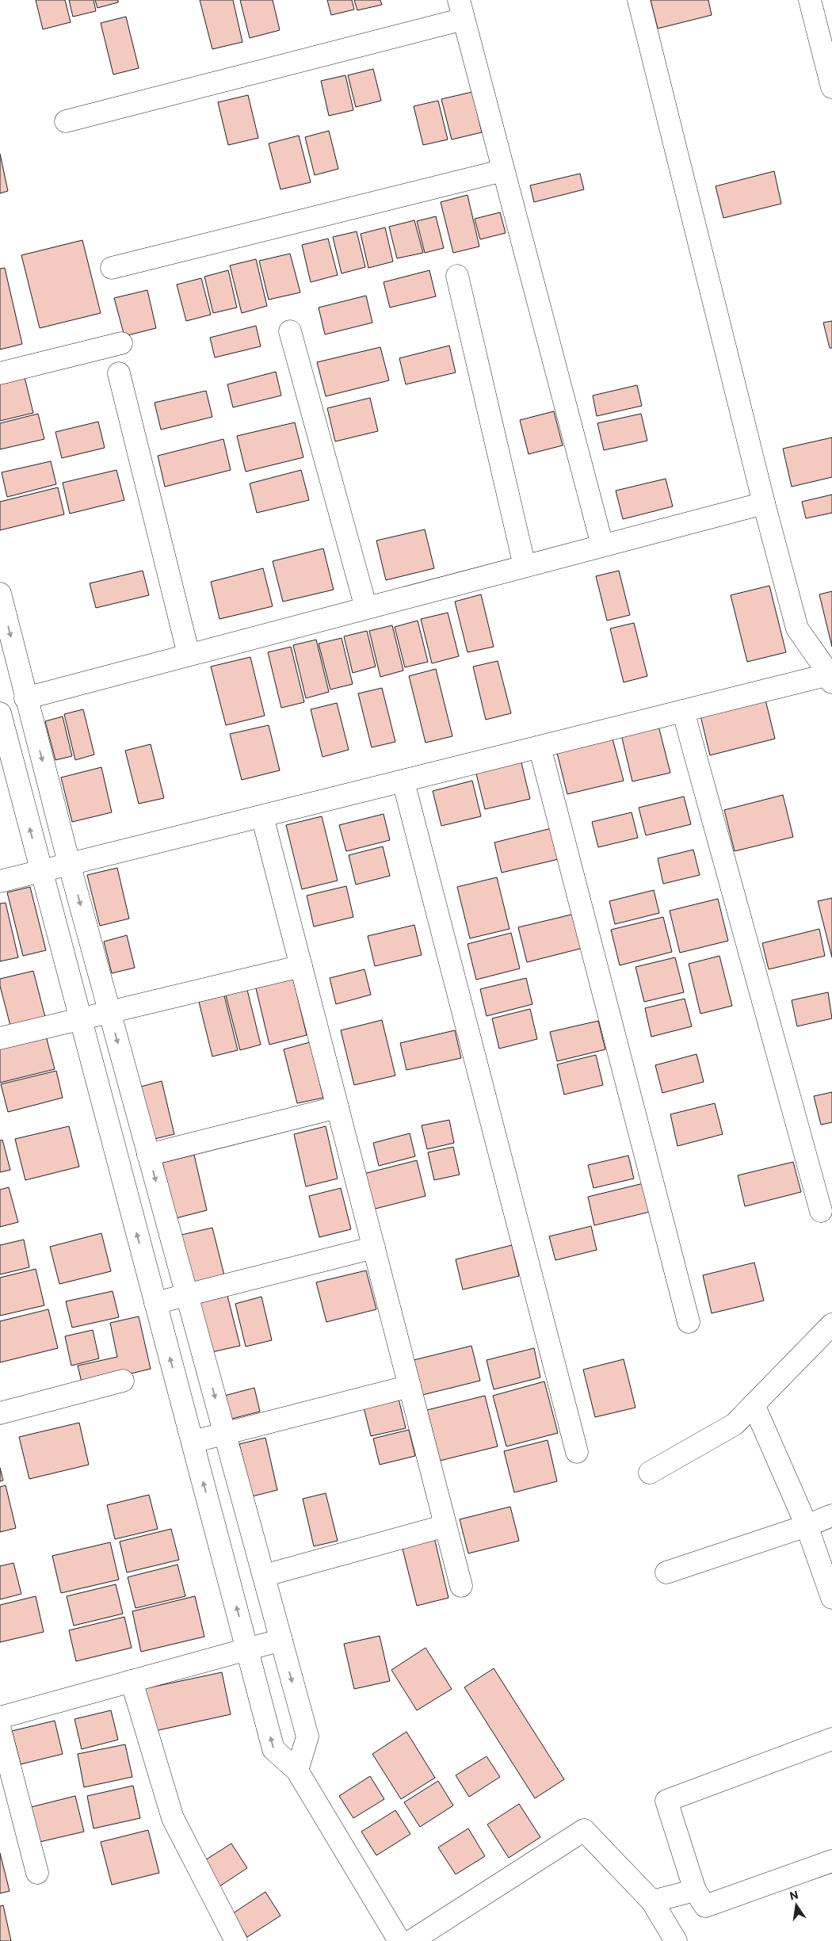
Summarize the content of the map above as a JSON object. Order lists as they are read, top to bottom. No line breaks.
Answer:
{"north":"top"}
